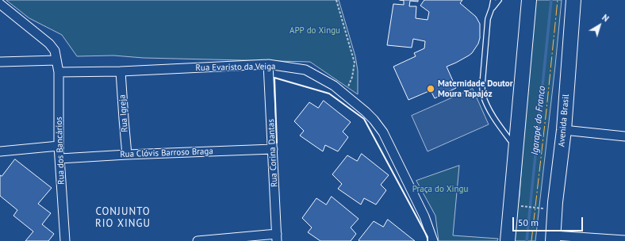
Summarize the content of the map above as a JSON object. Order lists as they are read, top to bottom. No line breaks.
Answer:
{"streets":{"highway":["Avenida Brasil"],"street":["Rua Evaristo da Veiga","Rua Igreja","Rua dos Bancários","Rua Clóvis Barroso Braga","Rua Corina Dantas"]},"crossings":[["Rua Evaristo da Veiga","Rua Igreja"],["Rua Evaristo da Veiga","Rua dos Bancários"],["Rua Evaristo da Veiga","Rua Corina Dantas"],["Rua Igreja","Rua Clóvis Barroso Braga"],["Rua dos Bancários","Rua Clóvis Barroso Braga"],["Rua Clóvis Barroso Braga","Rua Corina Dantas"]],"districts":["CONJUNTO RIO XINGU"],"water":["Igarapé do Franco"],"parks":["APP do Xingu","Praça do Xingu"],"places":["Maternidade Doutor Moura Tapajóz"],"scale_bar":"50 m","north":"top right"}
